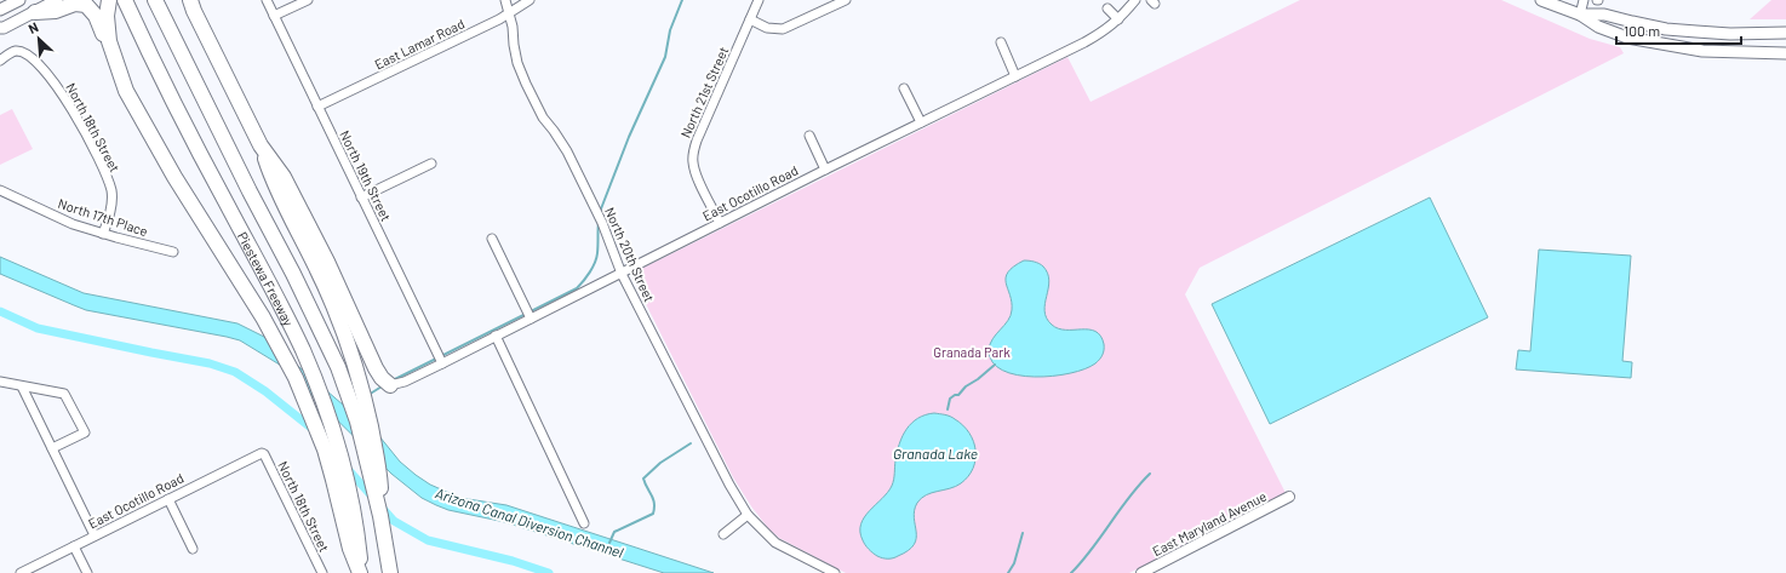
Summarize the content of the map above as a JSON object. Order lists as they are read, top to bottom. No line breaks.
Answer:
{"streets":{"highway":["Piestewa Freeway"],"street":["East Lamar Road","North 21st Street","North 18th Street","North 19th Street","East Ocotillo Road","North 17th Place","North 20th Street","East Maryland Avenue"]},"crossings":[["East Lamar Road","North 19th Street"],["East Lamar Road","North 20th Street"],["North 21st Street","East Ocotillo Road"],["North 18th Street","East Ocotillo Road"],["North 18th Street","North 17th Place"],["North 19th Street","East Ocotillo Road"],["East Ocotillo Road","North 20th Street"]],"water":["Granada Lake","Arizona Canal Diversion Channel"],"parks":["Granada Park"],"scale_bar":"100 m","north":"top left"}
